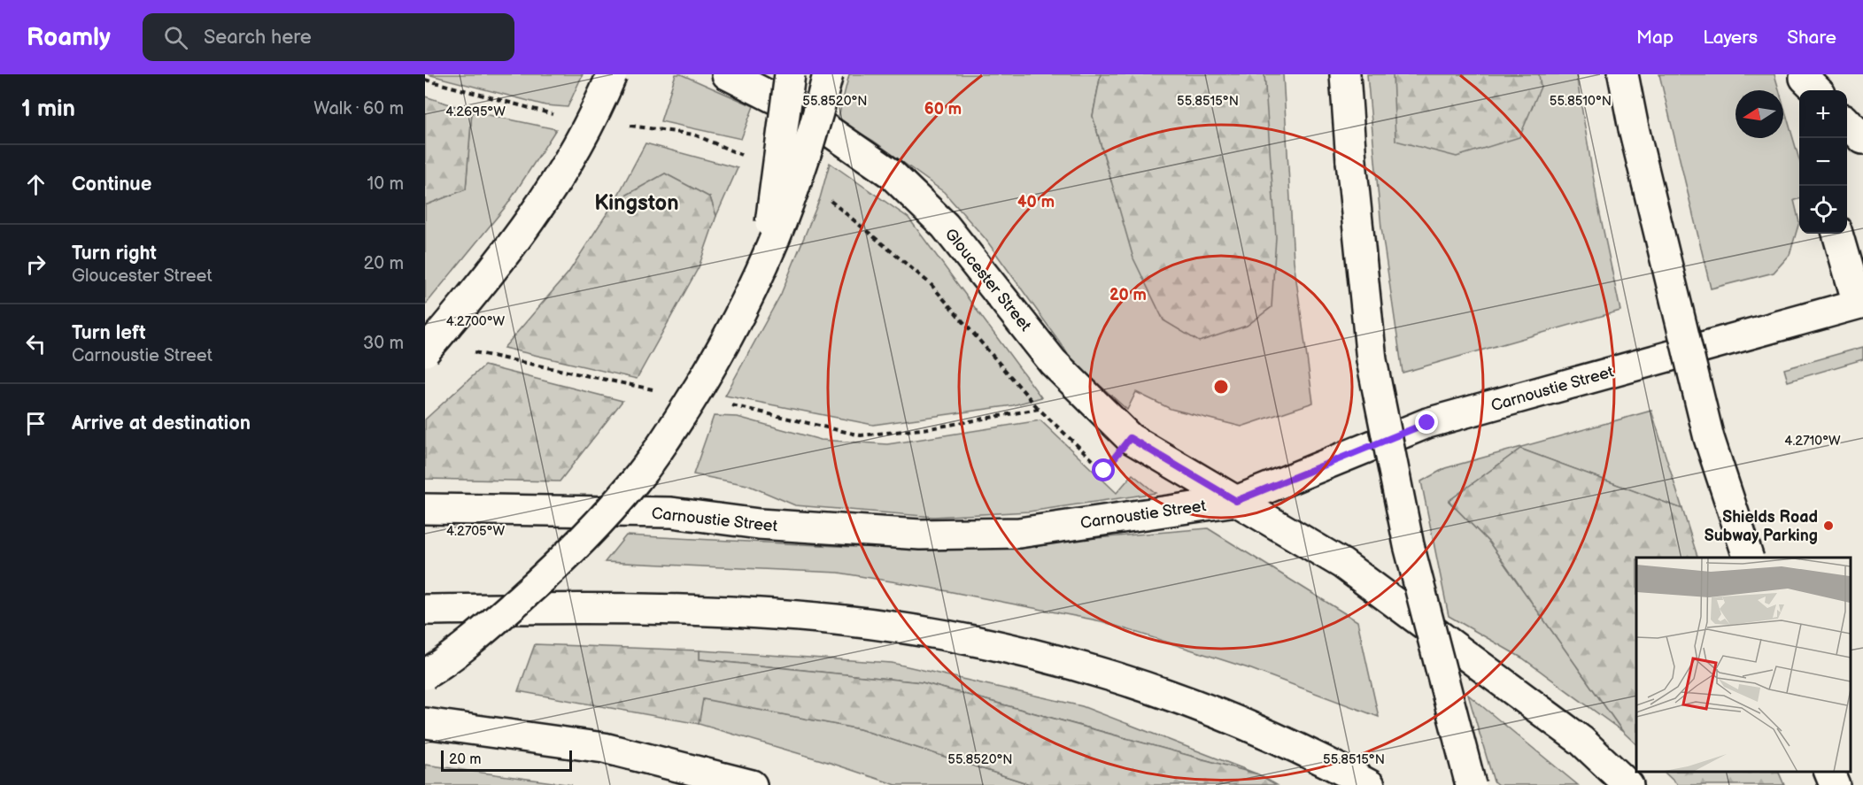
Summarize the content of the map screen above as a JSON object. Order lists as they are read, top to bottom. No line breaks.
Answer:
{"streets":{"main road":["Gloucester Street","Carnoustie Street"]},"crossings":[["Gloucester Street","Carnoustie Street"]],"districts":["Kingston"],"places":["Shields Road Subway Parking"],"scale_bar":"20 m","north":"left","page":{"header":"Roamly","search":"Search here","nav":["Map","Layers","Share"],"heading":["1 min","Walk · 60 m"],"map_buttons":["+","−"],"list":[["Continue","10 m"],["Turn right","Gloucester Street","20 m"],["Turn left","Carnoustie Street","30 m"],"Arrive at destination"],"scale":"20 m"},"coordinates":["55.8520°N","55.8515°N","55.8510°N","4.2695°W","4.2700°W","4.2710°W","4.2705°W"],"rings":["60 m","40 m","20 m"]}
